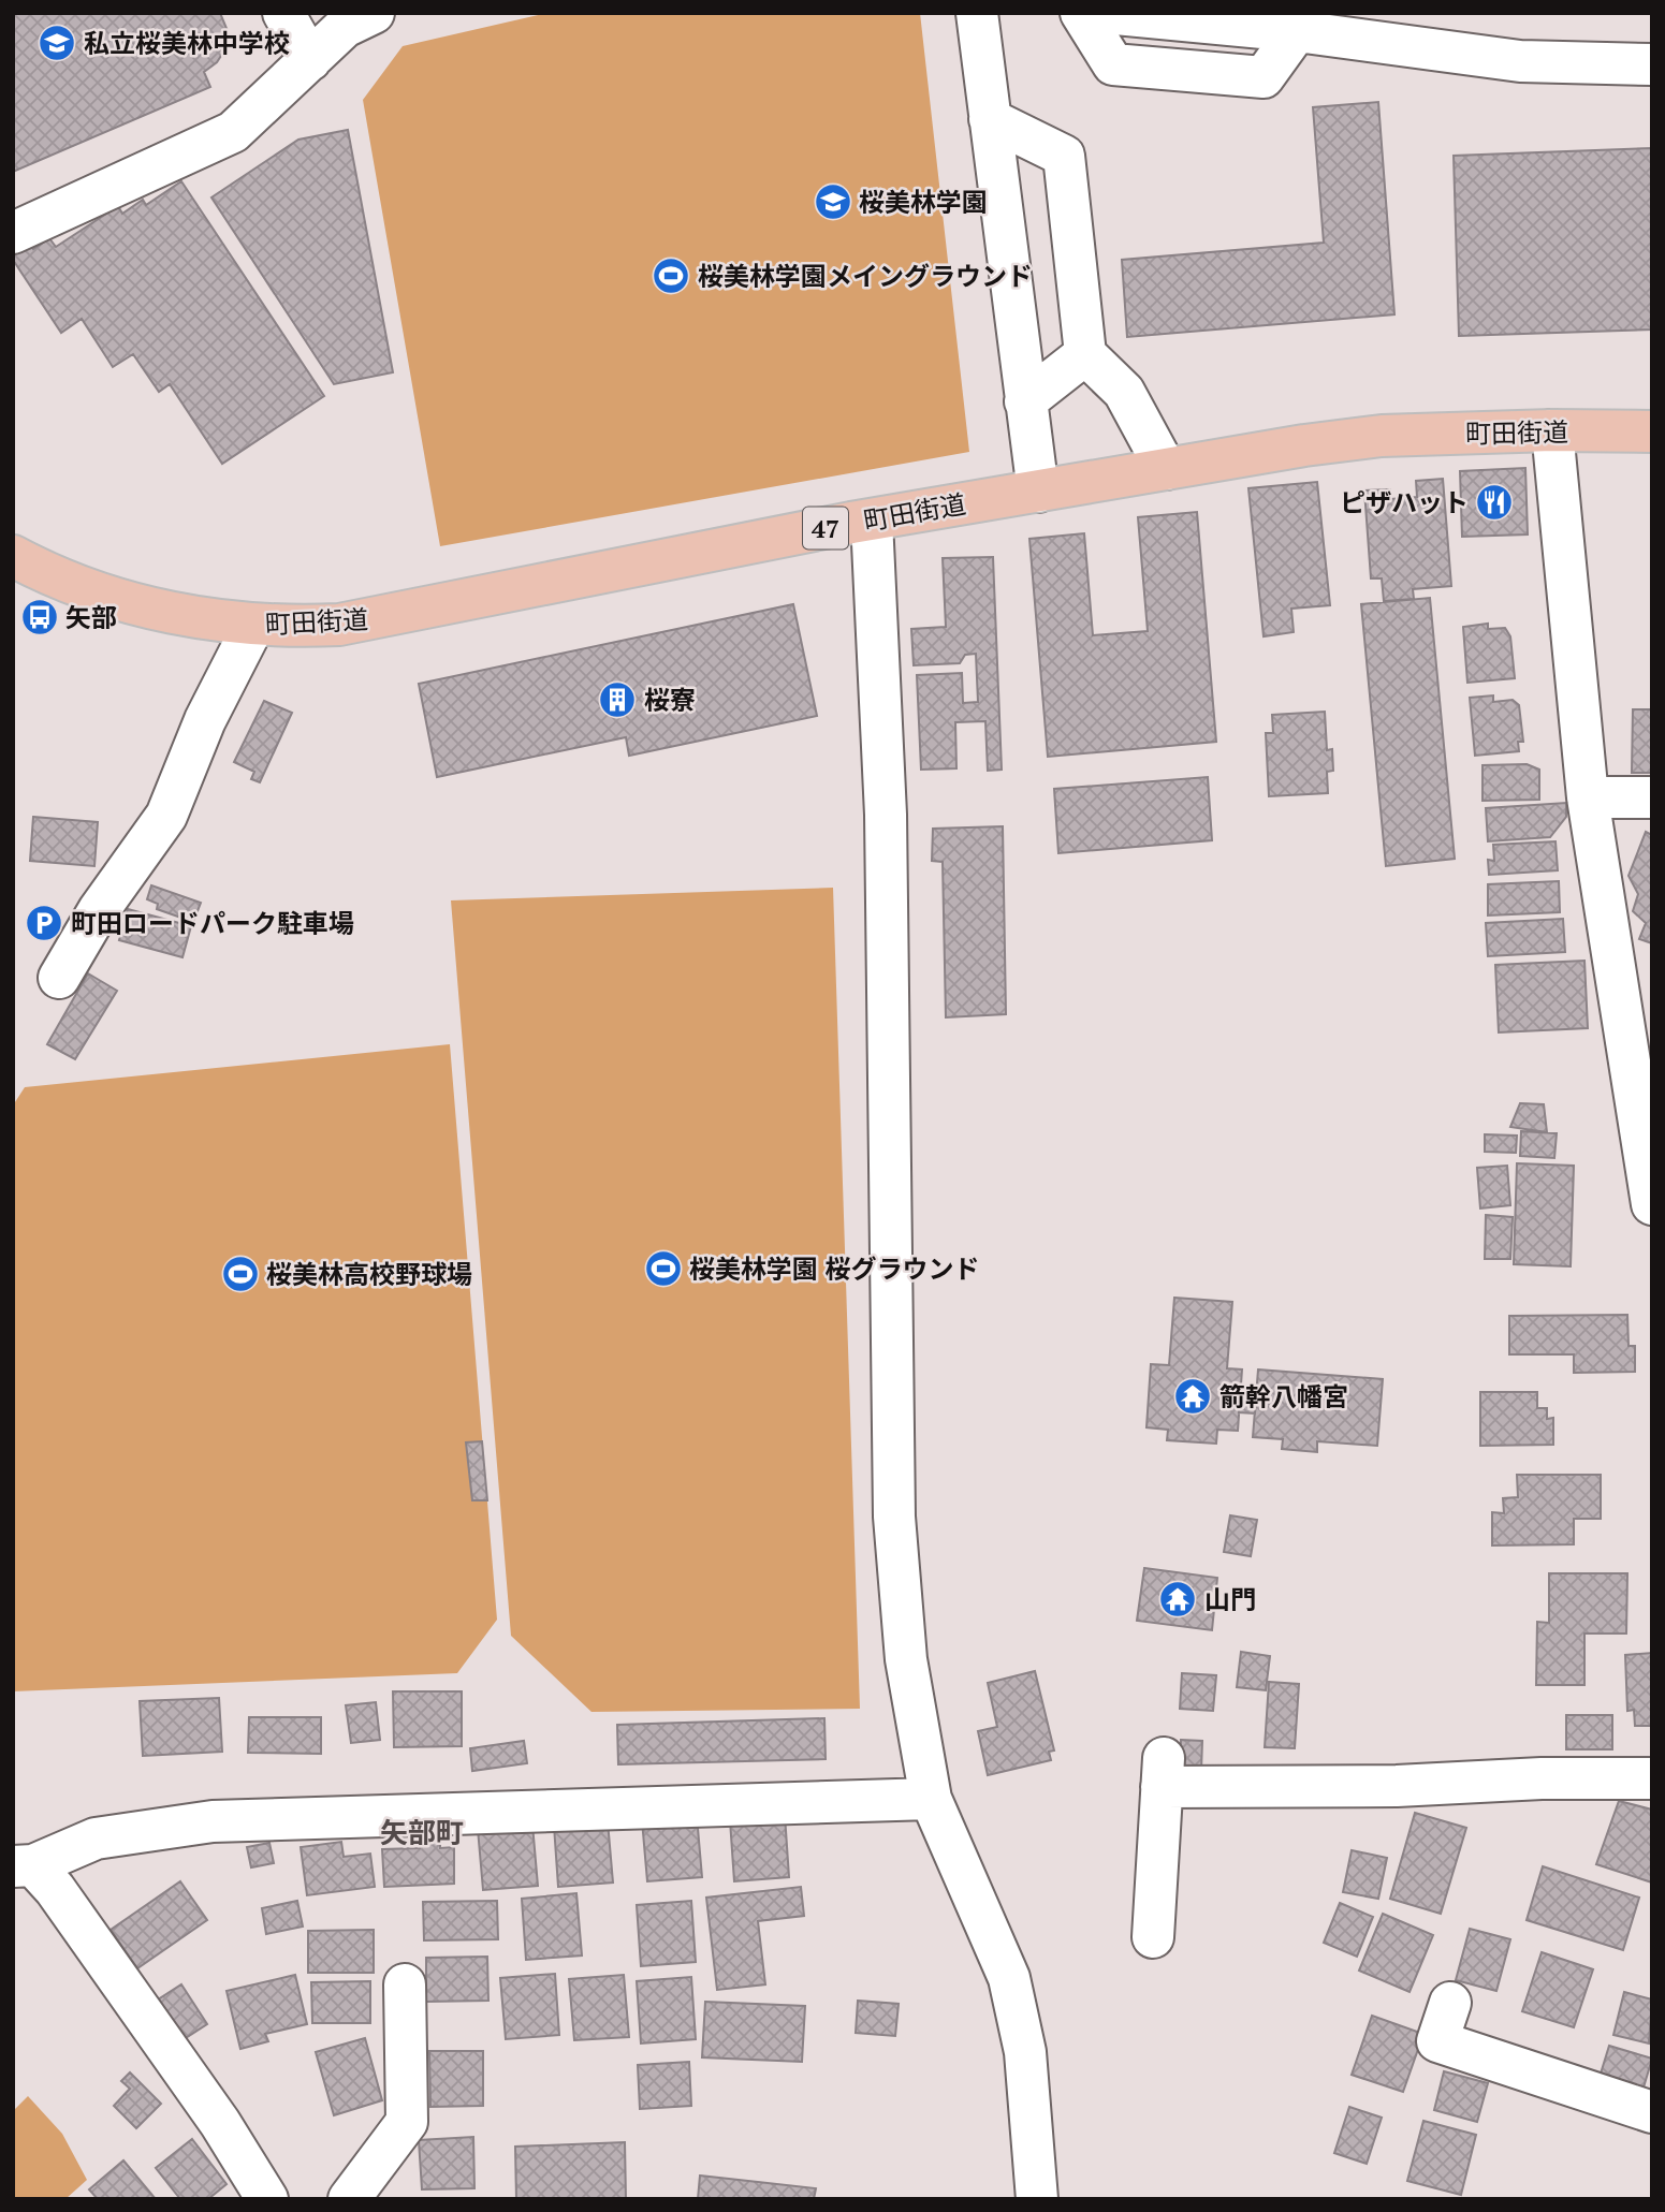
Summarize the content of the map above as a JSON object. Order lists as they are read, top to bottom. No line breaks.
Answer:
{"streets":{"main road":["町田街道","47"]},"districts":["矢部町"],"places":{"school or university":["私立桜美林中学校","桜美林学園"],"sports":["桜美林学園メイングラウンド","桜美林学園 桜グラウンド","桜美林高校野球場"],"restaurant":["ピザハット"],"bus stop":["矢部"],"building":["桜寮"],"parking":["町田ロードパーク駐車場"],"temple":["箭幹八幡宮","山門"]}}
